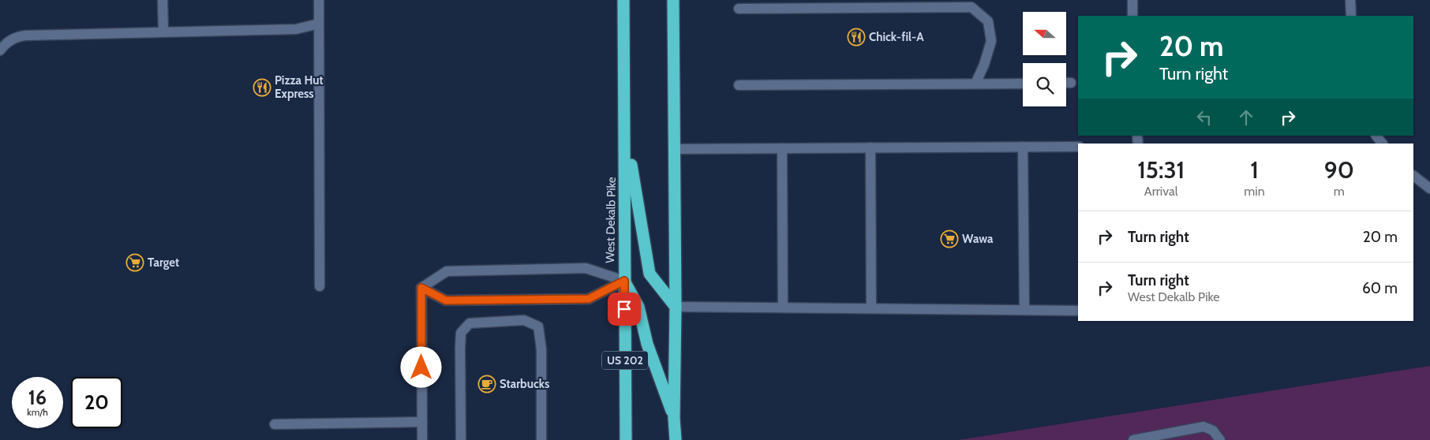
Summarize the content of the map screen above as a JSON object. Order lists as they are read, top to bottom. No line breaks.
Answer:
{"streets":{"highway":["West Dekalb Pike","US 202"]},"places":{"restaurant":["Chick-fil-A","Pizza Hut Express"],"supermarket":["Wawa","Target"],"cafe":["Starbucks"]},"north":"left","page":{"turn":["20 m","Turn right"],"eta":["15:31","Arrival","1","min","90","m"],"list":[{"name":"Turn right","value":"20 m"},{"name":"Turn right","note":"West Dekalb Pike","value":"60 m"}],"speed":"16 km/h","limit":"20"}}
